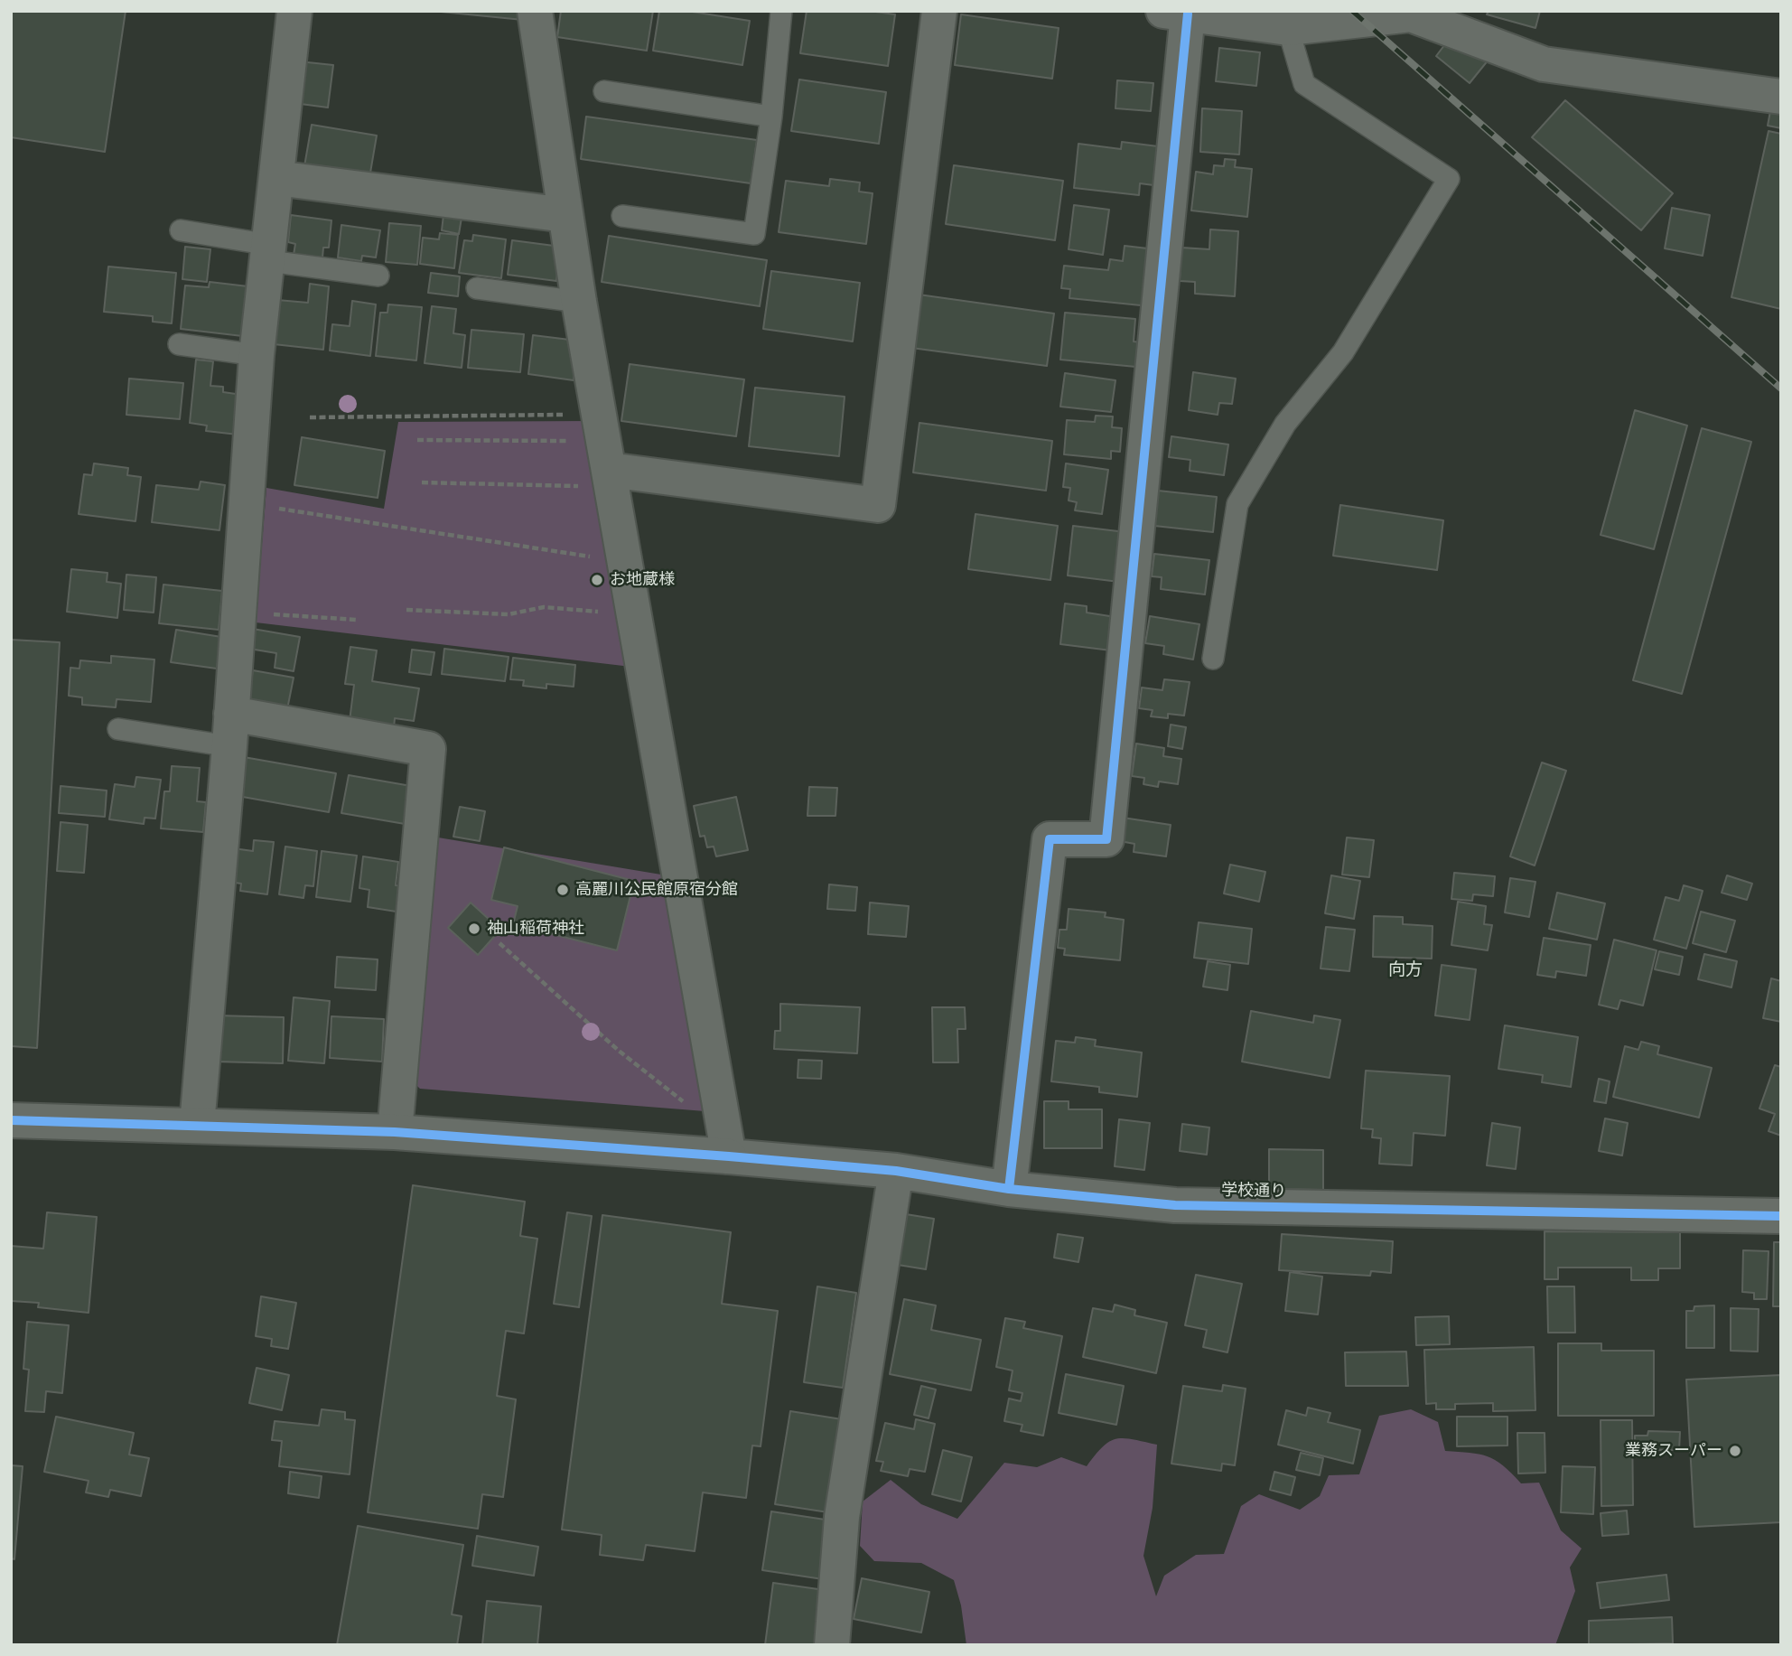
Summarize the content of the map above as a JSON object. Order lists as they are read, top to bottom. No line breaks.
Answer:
{"streets":{"street":["学校通り"]},"districts":["向方"],"places":["お地蔵様","高麗川公民館原宿分館","袖山稲荷神社","業務スーパー"]}
